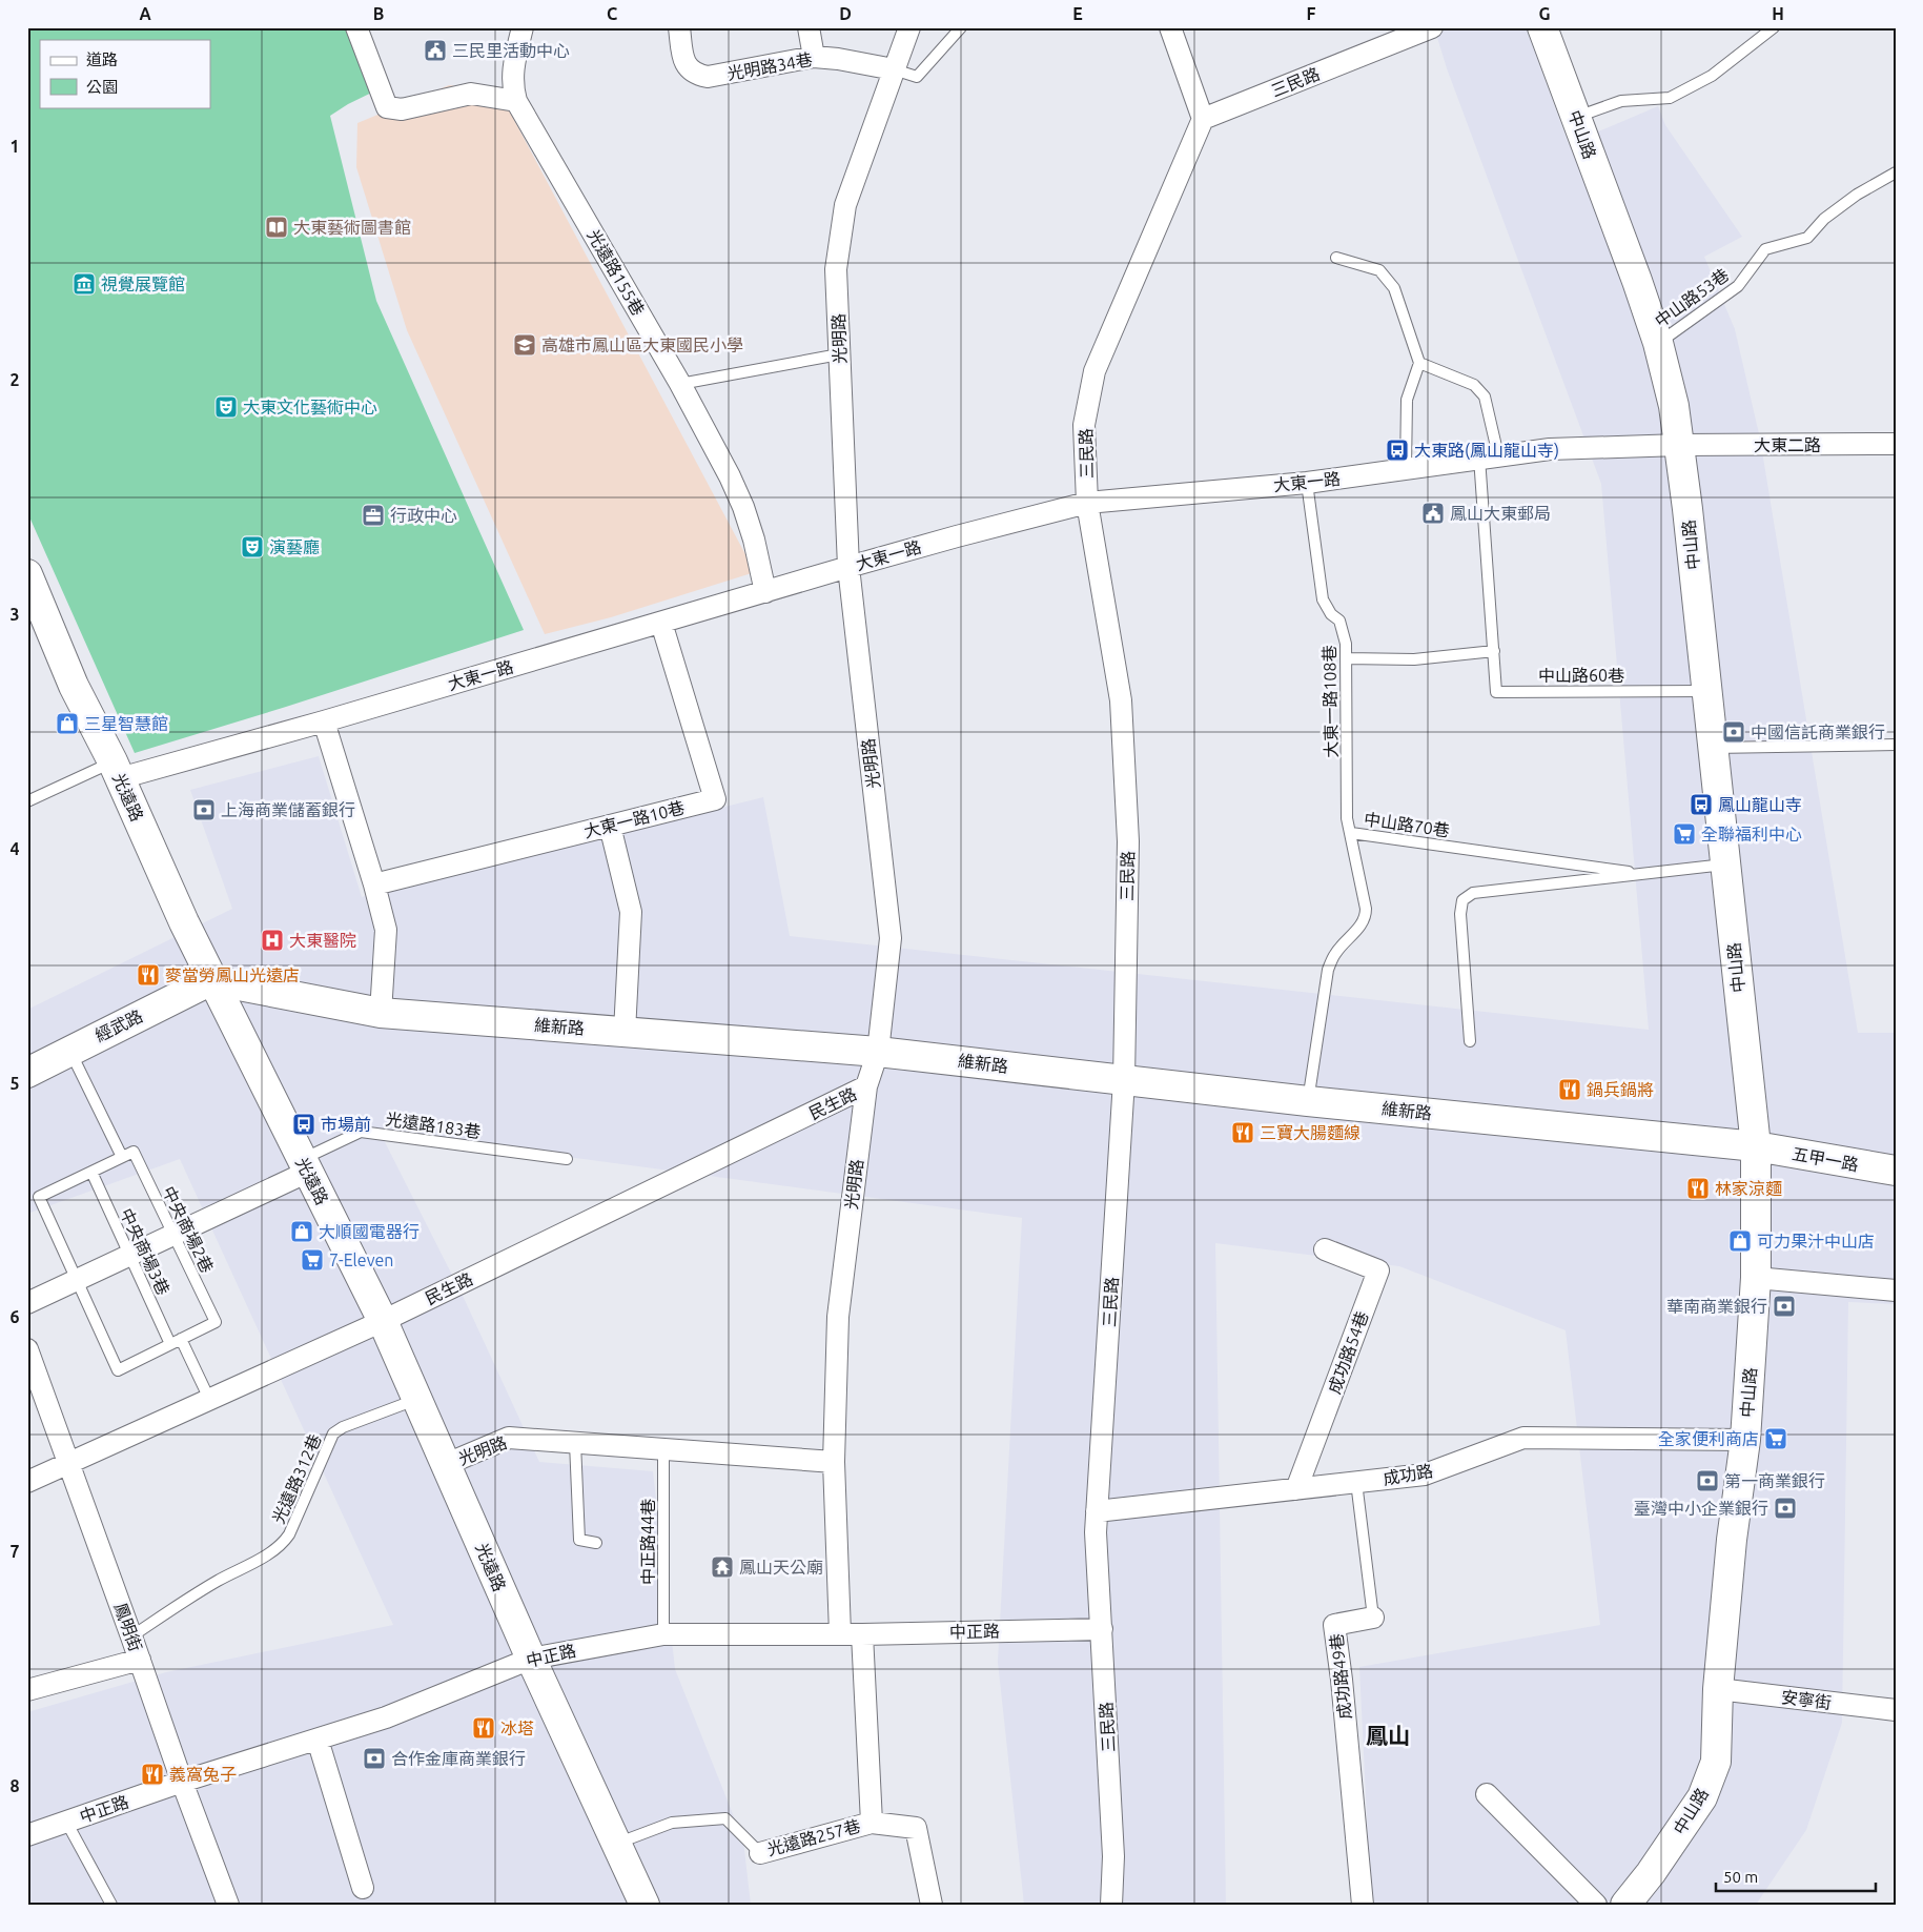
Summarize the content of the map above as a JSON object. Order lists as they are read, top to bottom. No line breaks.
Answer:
{"streets":{"main road":["中山路","光遠路","經武路","維新路","五甲一路"],"street":["光明路34巷","三民路","光遠路155巷","光明路","大東二路","大東一路","大東一路10巷","民生路","成功路54巷","成功路","鳳明街","中正路","成功路49巷","安寧街","光遠路257巷"],"lane":["中山路53巷","中山路60巷","大東一路108巷","中山路70巷","光遠路183巷","中央商場2巷","中央商場3巷","光遠路312巷","中正路44巷"]},"crossings":[["光明路34巷","光明路"],["三民路","大東一路"],["三民路","維新路"],["三民路","成功路"],["三民路","中正路"],["中山路","中山路53巷"],["中山路","大東二路"],["中山路","大東一路"],["中山路","中山路60巷"],["中山路","中山路70巷"],["中山路","維新路"],["中山路","五甲一路"],["中山路","成功路"],["中山路","安寧街"],["光遠路155巷","大東一路"],["光明路","大東一路"],["光明路","光遠路"],["光明路","維新路"],["光明路","民生路"],["光明路","中正路44巷"],["光明路","中正路"],["大東二路","大東一路"],["大東一路","中山路60巷"],["大東一路","大東一路108巷"],["大東一路","光遠路"],["大東一路","大東一路10巷"],["大東一路108巷","中山路70巷"],["光遠路","經武路"],["光遠路","維新路"],["光遠路","民生路"],["光遠路","光遠路183巷"],["光遠路","光遠路312巷"],["光遠路","中正路"],["光遠路","光遠路257巷"],["中山路70巷","維新路"],["經武路","維新路"],["維新路","五甲一路"],["民生路","中央商場3巷"],["民生路","鳳明街"],["中央商場2巷","中央商場3巷"],["成功路54巷","成功路"],["成功路","成功路49巷"],["光遠路312巷","鳳明街"],["中正路44巷","中正路"],["鳳明街","中正路"],["中正路","光遠路257巷"]],"districts":["鳳山"],"places":{"public building":["三民里活動中心","鳳山大東郵局"],"library":["大東藝術圖書館"],"museum":["視覺展覽館"],"school or university":["高雄市鳳山區大東國民小學"],"theatre":["大東文化藝術中心","演藝廳"],"bus stop":["大東路(鳳山龍山寺)","鳳山龍山寺","市場前"],"office":["行政中心"],"shop":["三星智慧館","大順國電器行","可力果汁中山店"],"bank":["中國信託商業銀行","上海商業儲蓄銀行","華南商業銀行","第一商業銀行","臺灣中小企業銀行","合作金庫商業銀行"],"supermarket":["全聯福利中心","7-Eleven","全家便利商店"],"hospital":["大東醫院"],"restaurant":["麥當勞鳳山光遠店","鍋兵鍋將","三寶大腸麵線","林家涼麵","冰塔","義窩兔子"],"temple":["鳳山天公廟"]},"legend":["道路","公園"],"scale_bar":"50 m","grid":{"columns":["A","B","C","D","E","F","G","H"],"rows":["1","2","3","4","5","6","7","8"]}}
